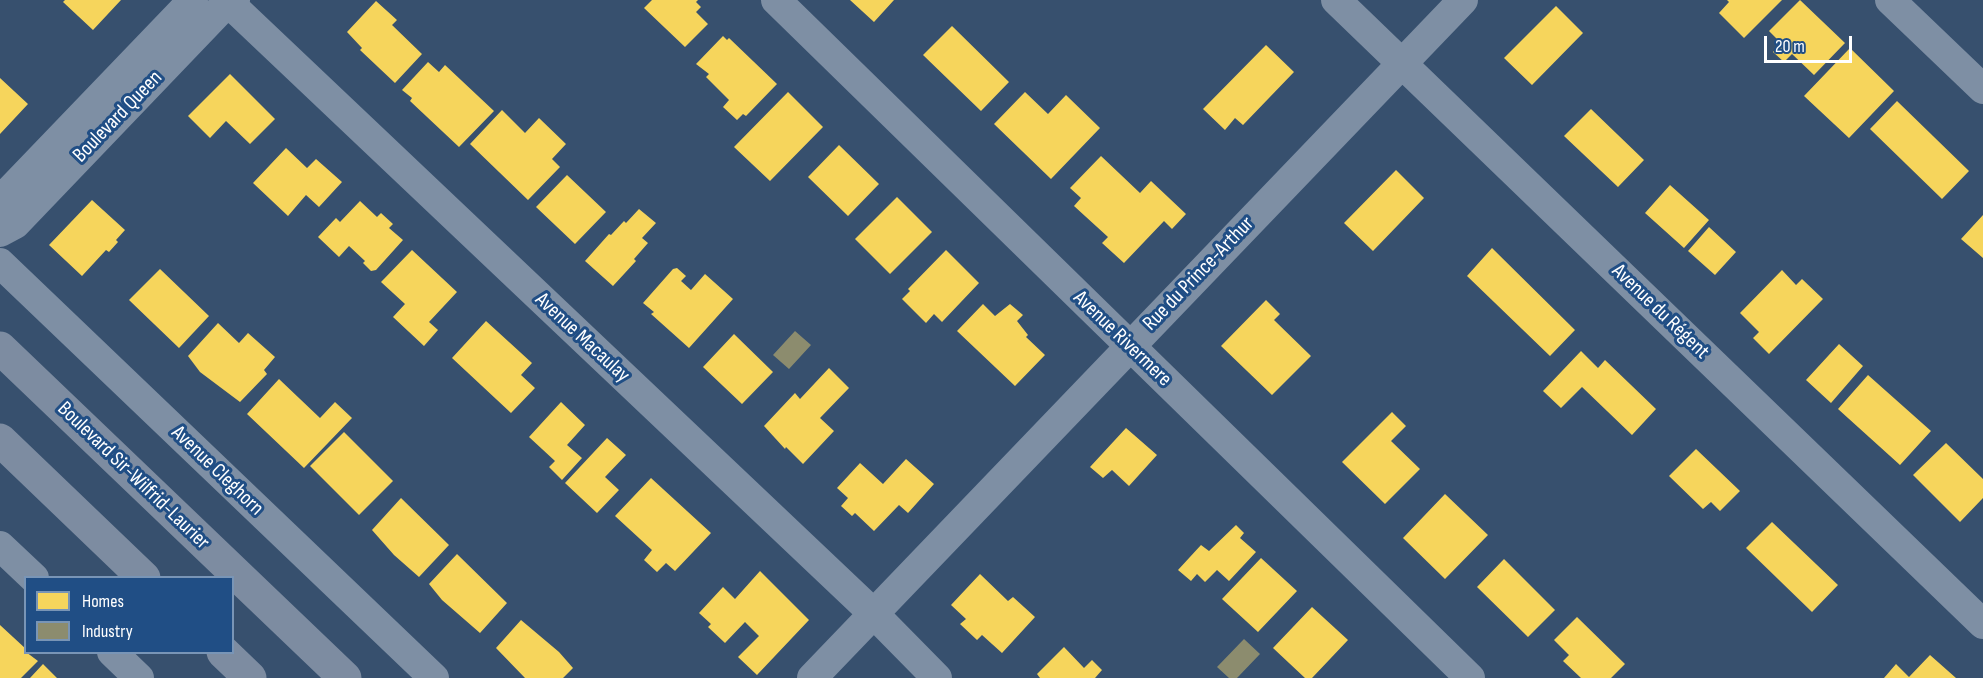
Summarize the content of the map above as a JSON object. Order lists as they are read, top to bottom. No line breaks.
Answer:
{"streets":{"main road":["Boulevard Sir-Wilfrid-Laurier"],"street":["Boulevard Queen","Rue du Prince-Arthur","Avenue du Régent","Avenue Macaulay","Avenue Rivermere","Avenue Cleghorn"]},"crossings":[["Boulevard Queen","Avenue Macaulay"],["Rue du Prince-Arthur","Avenue du Régent"],["Rue du Prince-Arthur","Avenue Macaulay"],["Rue du Prince-Arthur","Avenue Rivermere"]],"legend":["Homes","Industry"],"scale_bar":"20 m"}
